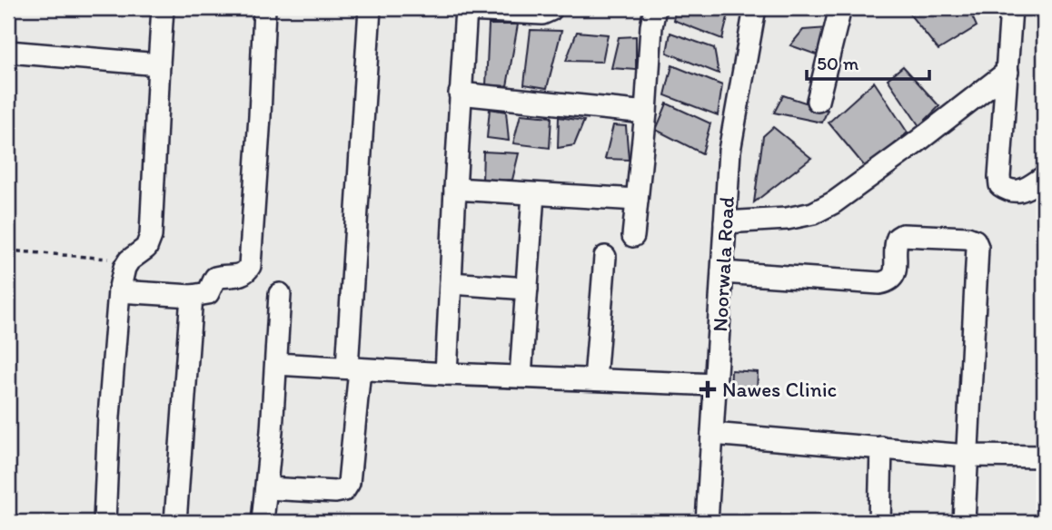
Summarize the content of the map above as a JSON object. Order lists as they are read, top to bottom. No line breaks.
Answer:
{"streets":{"street":["Noorwala Road"]},"places":{"health":["Nawes Clinic"]},"scale_bar":"50 m"}
